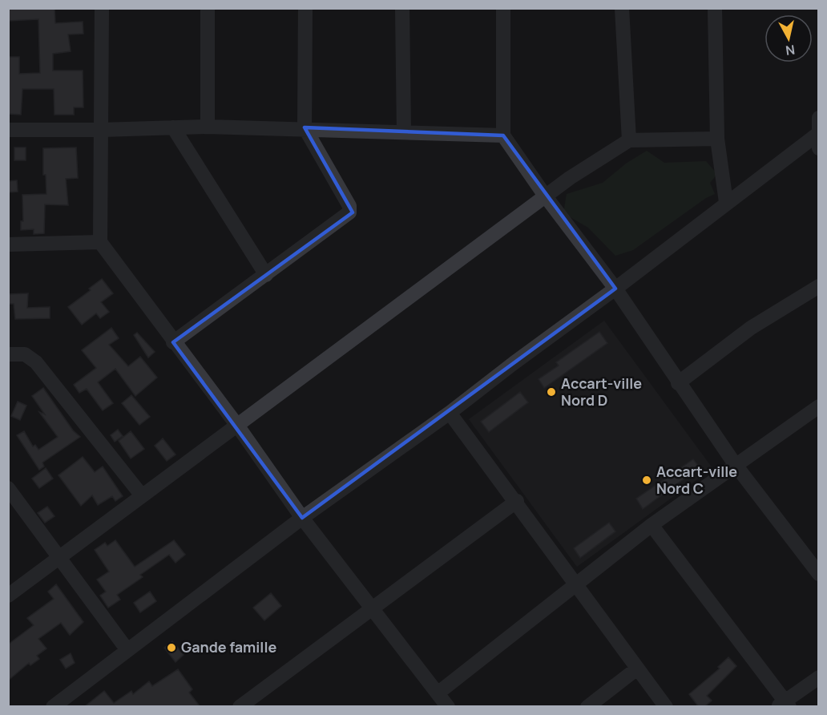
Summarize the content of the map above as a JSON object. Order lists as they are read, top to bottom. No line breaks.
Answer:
{"places":["Accart-ville Nord D","Accart-ville Nord C","Gande famille"],"north":"bottom"}
